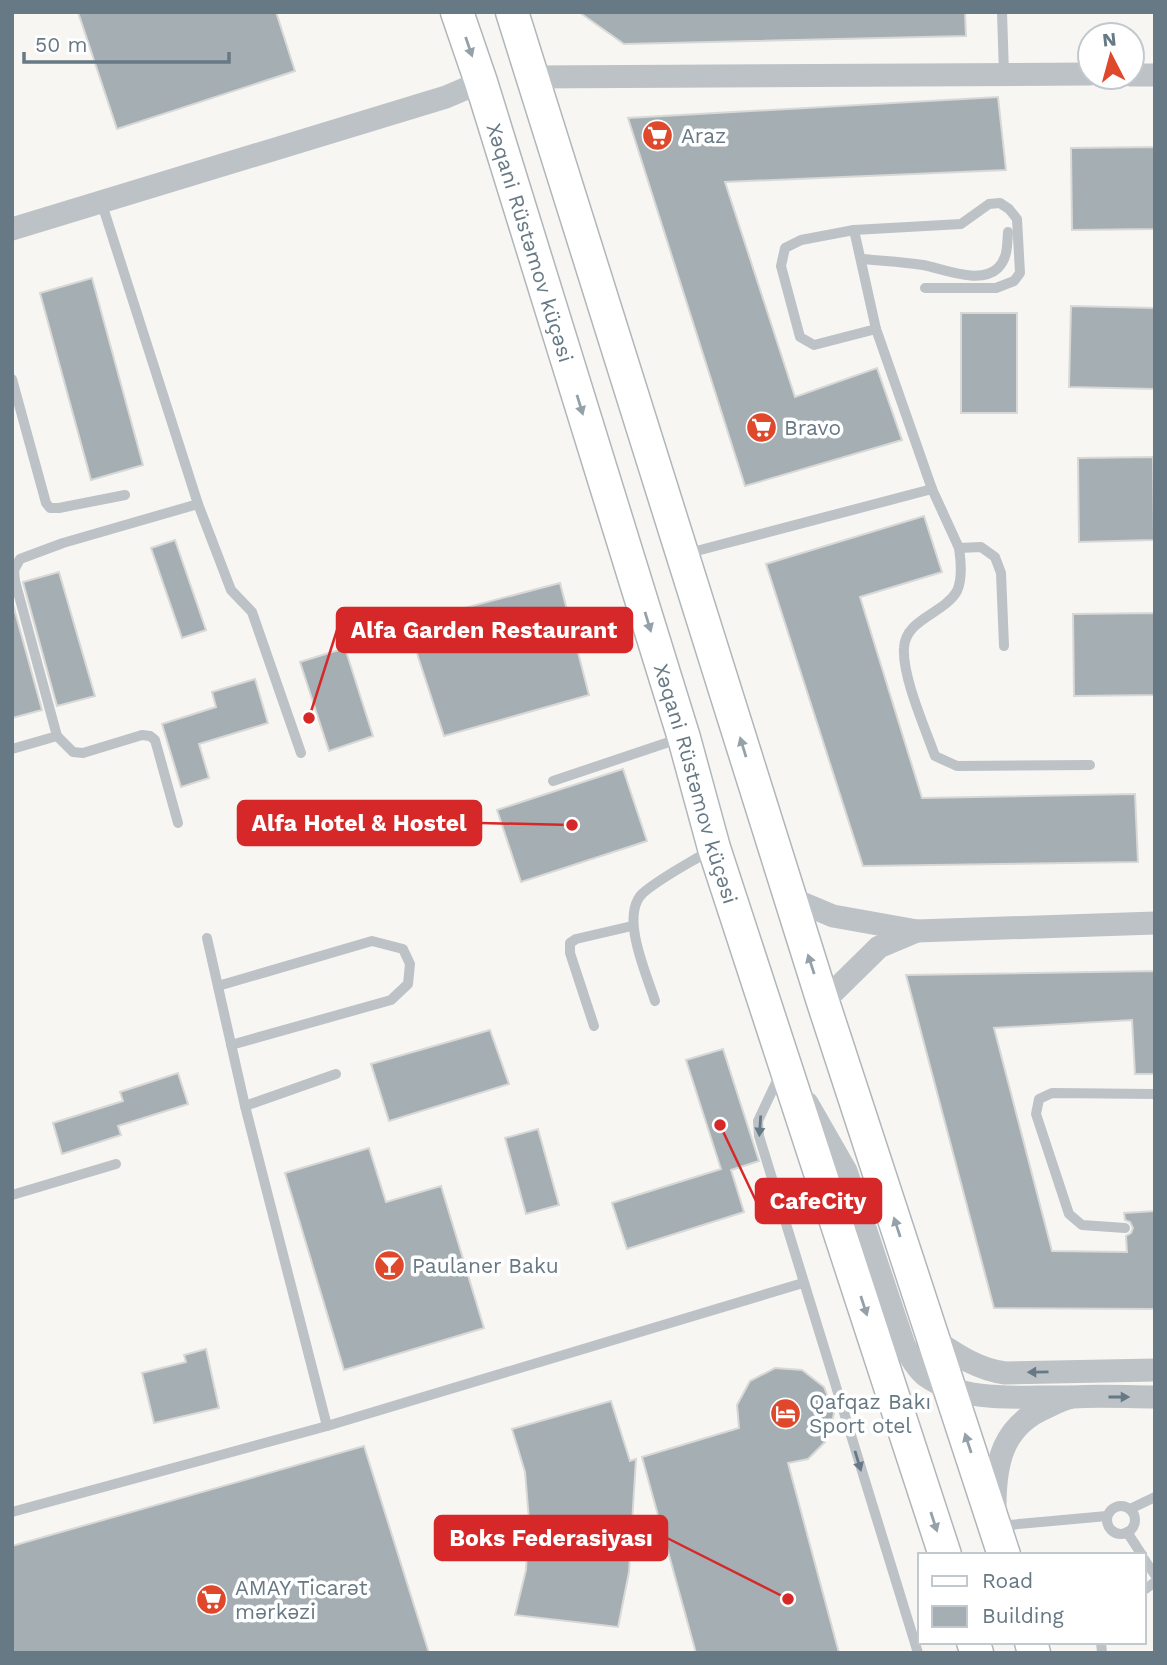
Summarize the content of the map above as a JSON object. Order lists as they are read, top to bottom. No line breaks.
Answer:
{"streets":{"main road":["Xəqani Rüstəmov küçəsi"]},"places":{"supermarket":["Araz","Bravo","AMAY Ticarət mərkəzi"],"other":["Alfa Garden Restaurant","Alfa Hotel & Hostel","CafeCity","Boks Federasiyası"],"bar":["Paulaner Baku"],"hotel":["Qafqaz Bakı Sport otel"]},"legend":["Road","Building"],"scale_bar":"50 m","north":"top"}
